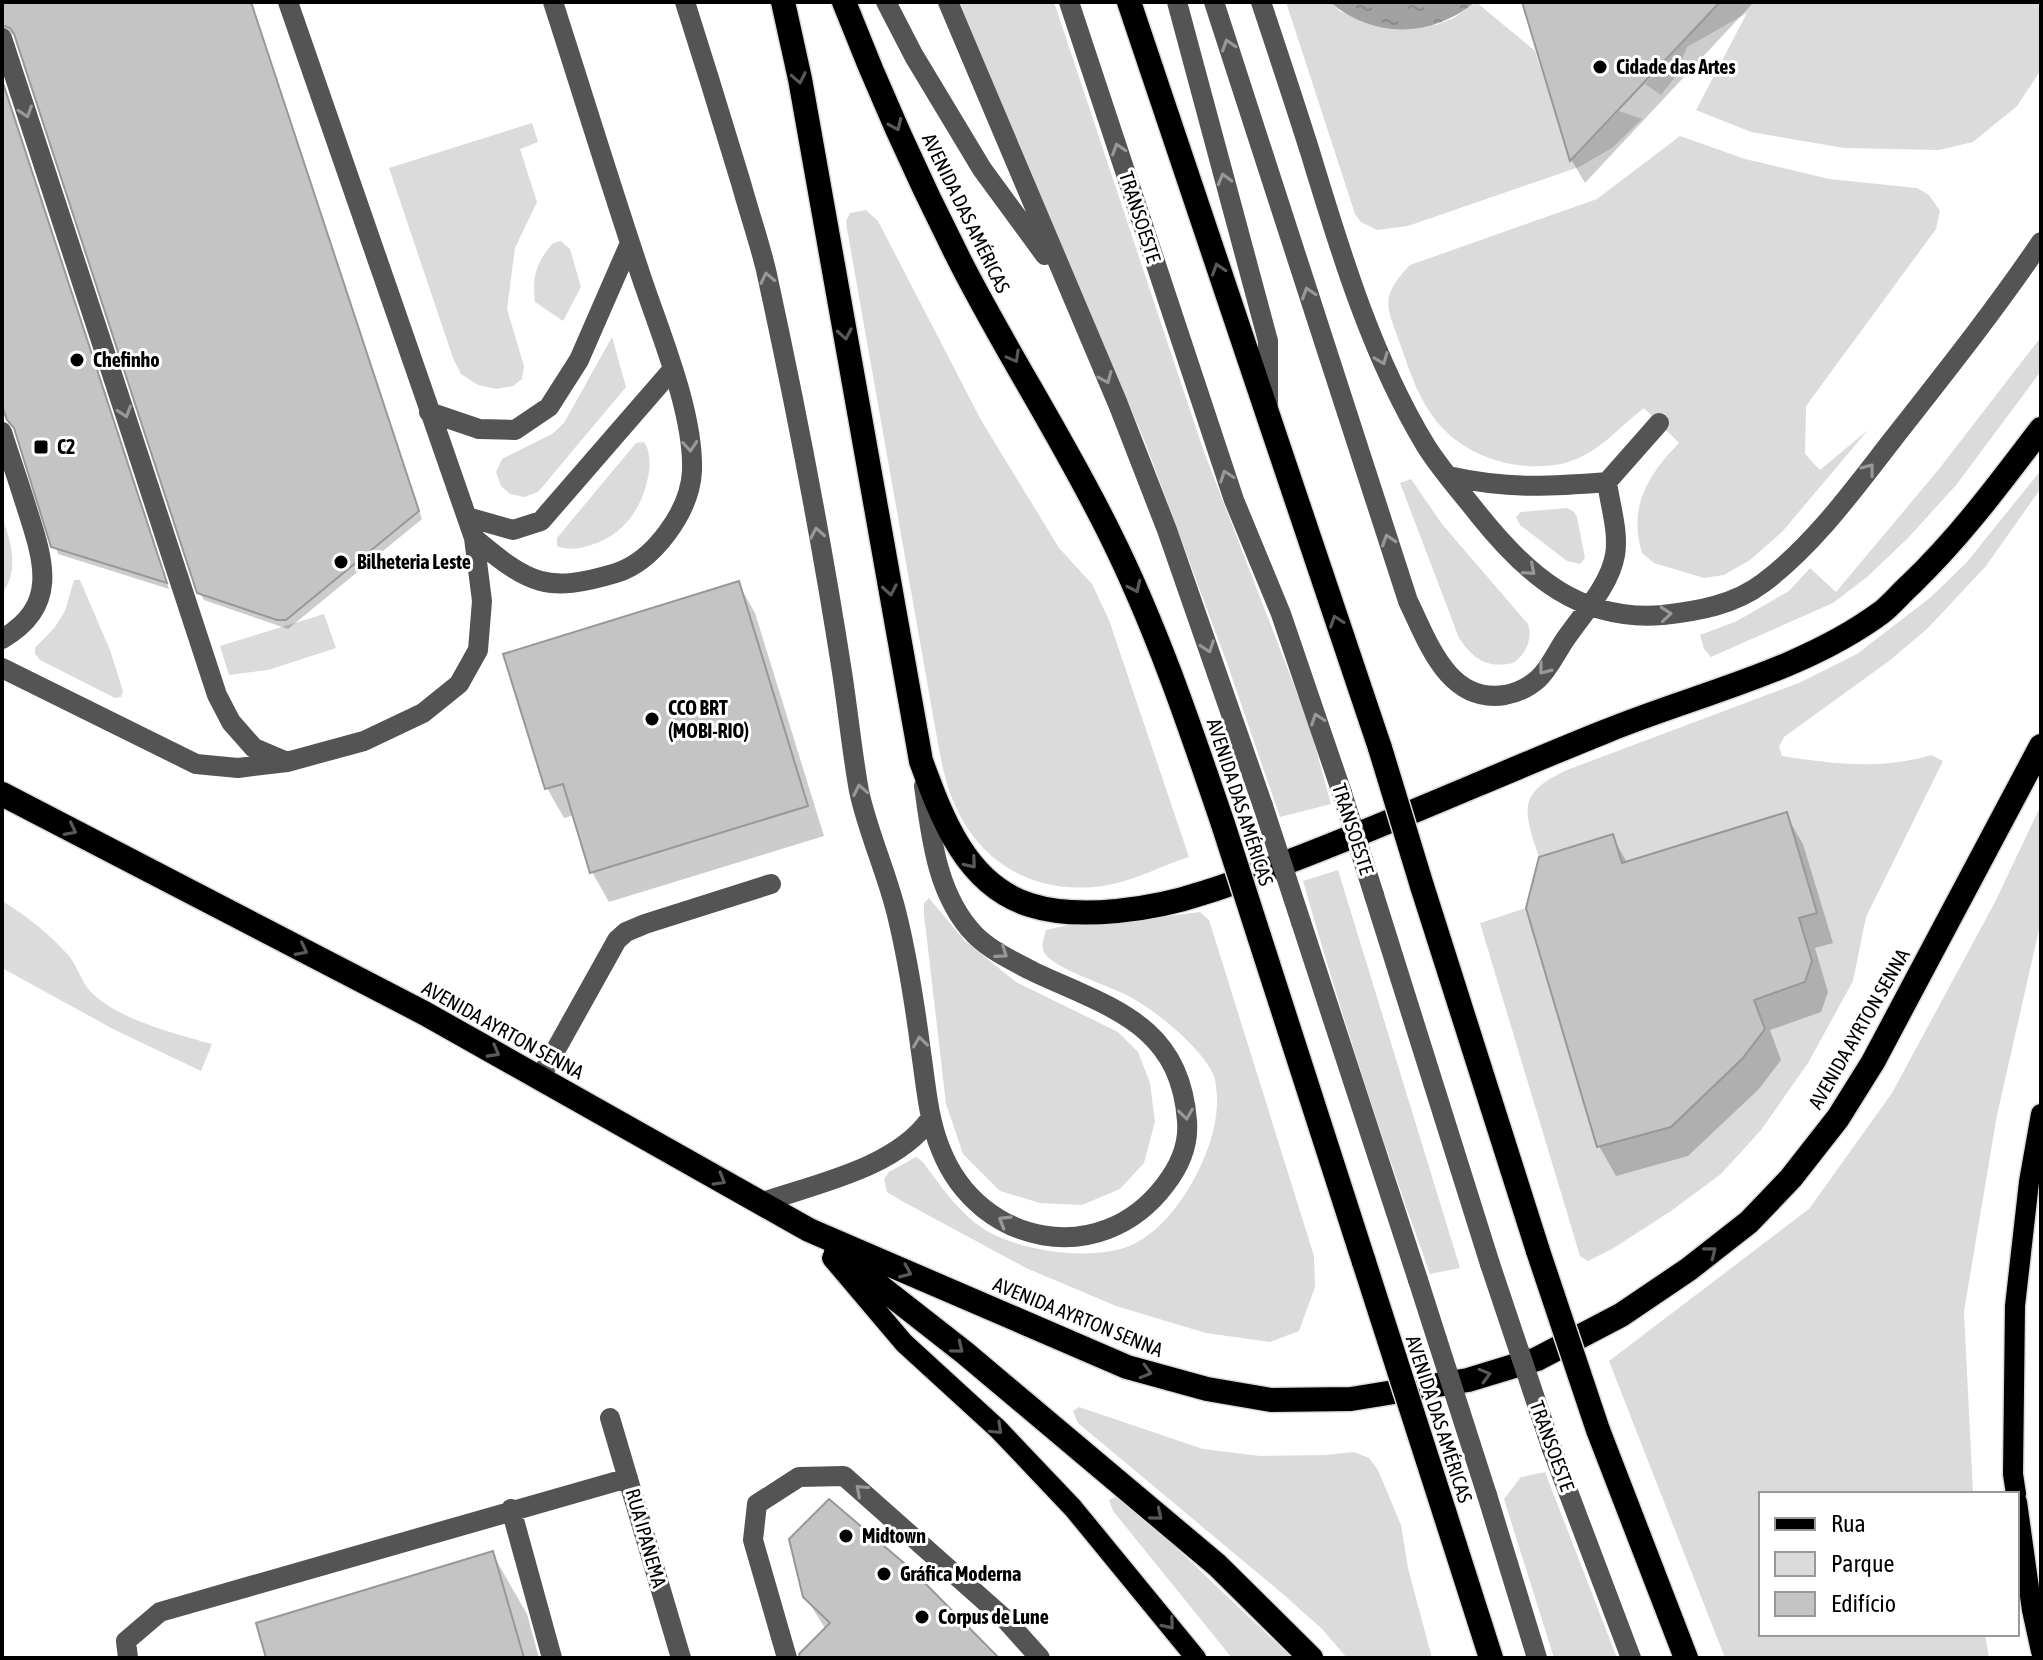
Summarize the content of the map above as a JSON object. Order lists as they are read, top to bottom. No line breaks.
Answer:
{"streets":{"highway":["AVENIDA DAS AMÉRICAS","AVENIDA AYRTON SENNA"],"street":["TRANSOESTE","RUA IPANEMA"]},"crossings":[["TRANSOESTE","AVENIDA AYRTON SENNA"]],"one_way":["AVENIDA AYRTON SENNA"],"places":{"other":["Cidade das Artes","Chefinho","Bilheteria Leste","CCO BRT (MOBI-RIO)","Midtown","Gráfica Moderna","Corpus de Lune"],"transit":["C2"]},"legend":["Rua","Parque","Edifício"]}
